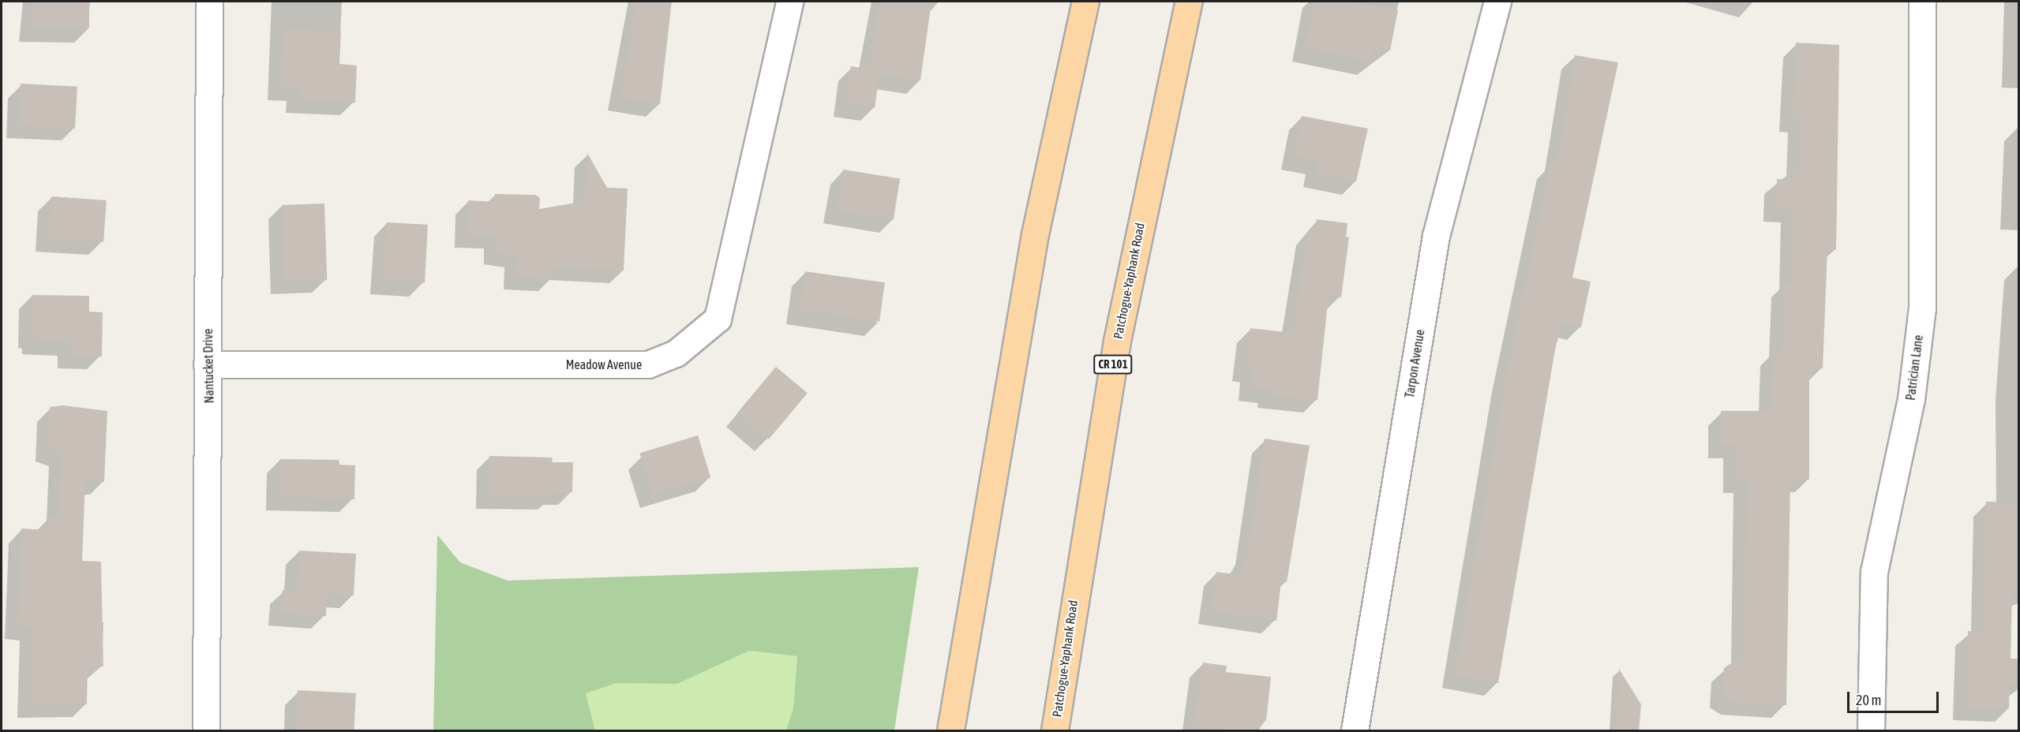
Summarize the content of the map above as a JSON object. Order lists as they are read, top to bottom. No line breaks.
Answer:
{"streets":{"main road":["Patchogue-Yaphank Road","CR 101"],"street":["Tarpon Avenue","Meadow Avenue","Nantucket Drive","Patrician Lane"]},"crossings":[["Meadow Avenue","Nantucket Drive"]],"scale_bar":"20 m"}
